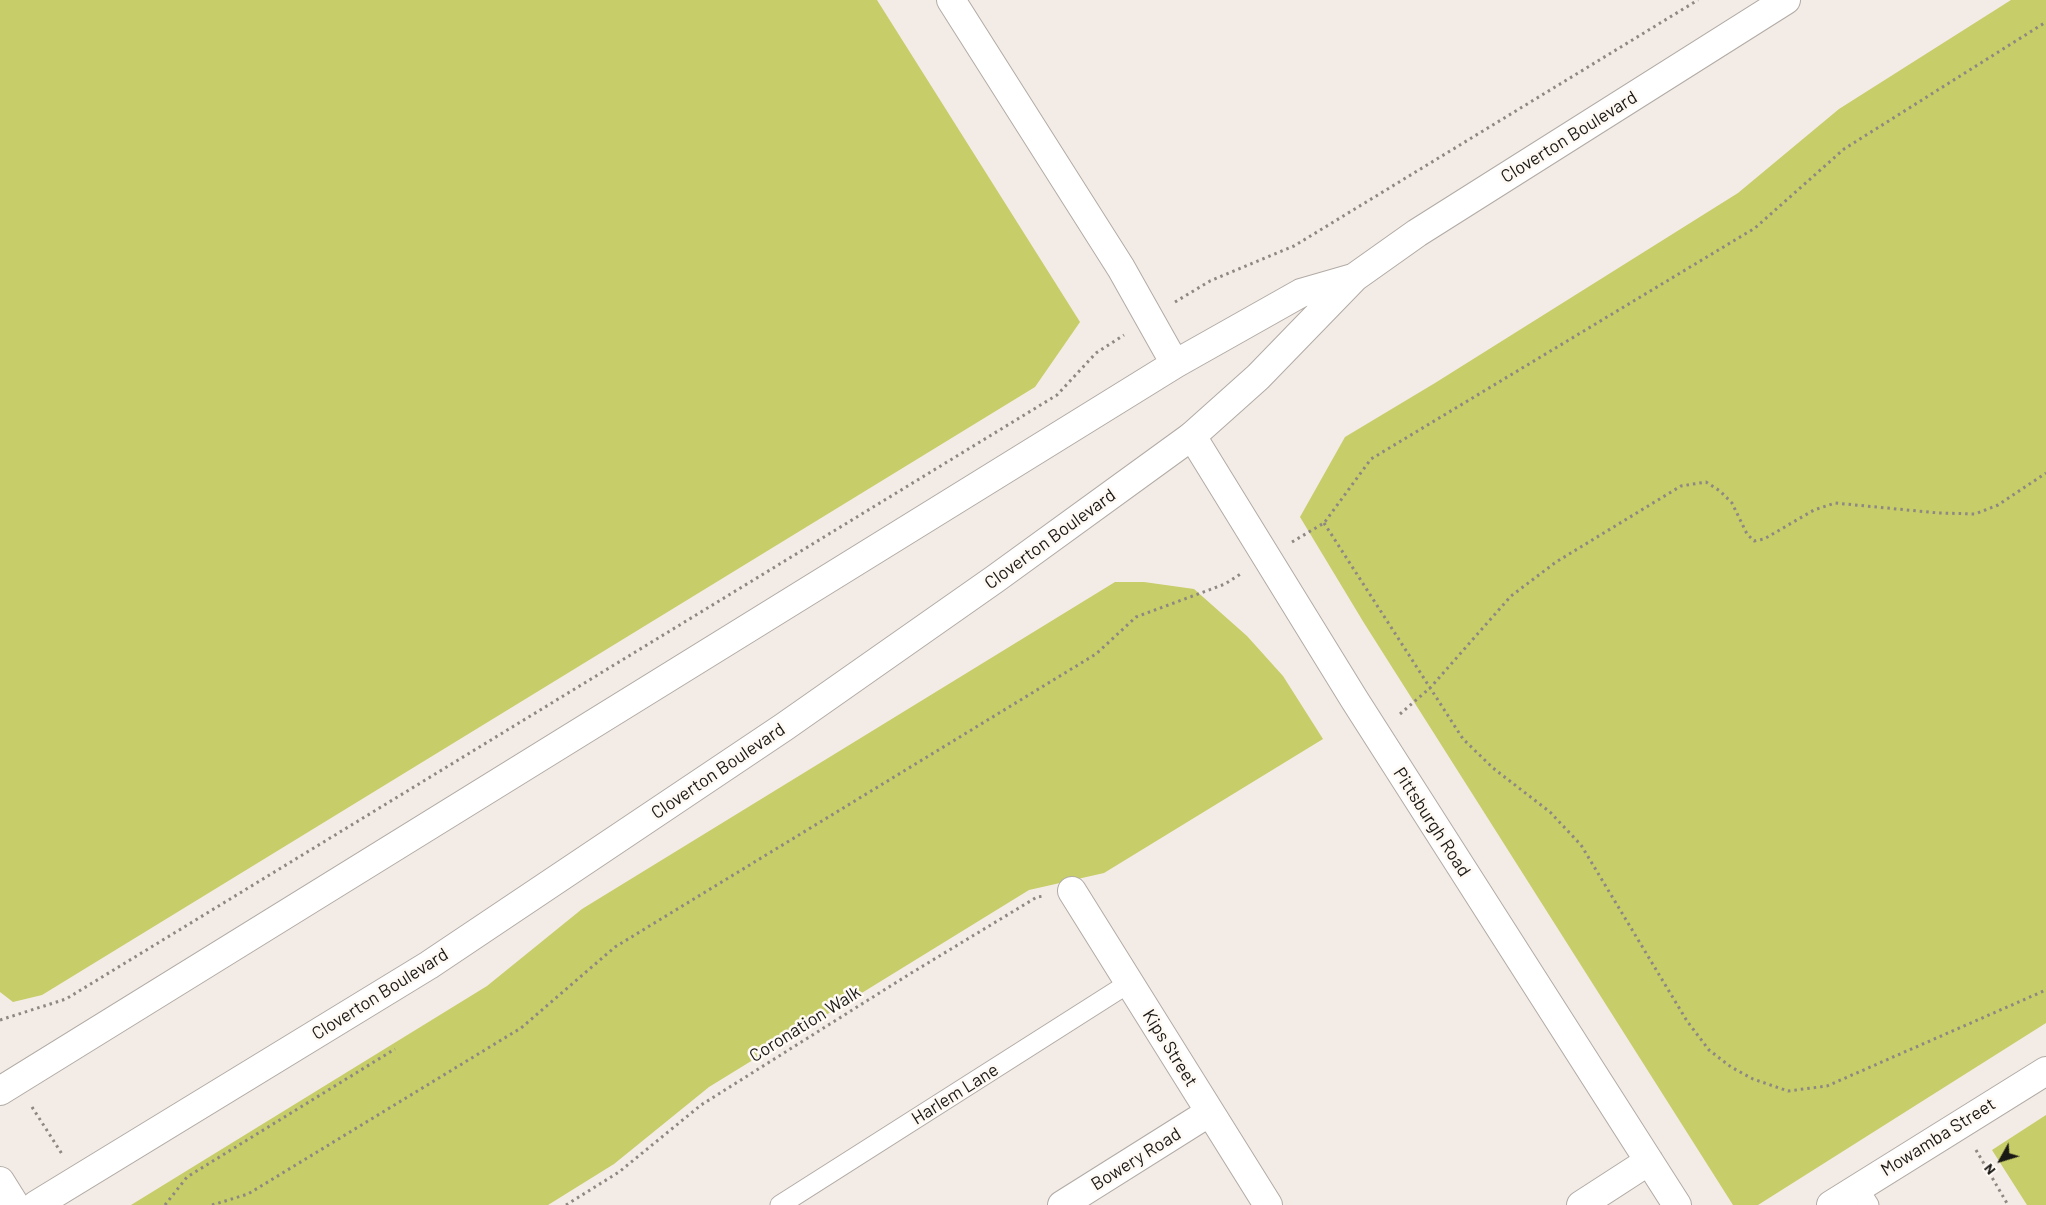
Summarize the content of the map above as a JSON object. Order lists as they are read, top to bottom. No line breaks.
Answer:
{"streets":{"street":["Cloverton Boulevard","Pittsburgh Road","Kips Street","Mowamba Street","Bowery Road"],"lane":["Harlem Lane"],"path":["Coronation Walk"]},"crossings":[["Cloverton Boulevard","Pittsburgh Road"],["Coronation Walk","Kips Street"],["Kips Street","Harlem Lane"],["Kips Street","Bowery Road"]],"north":"bottom left"}
